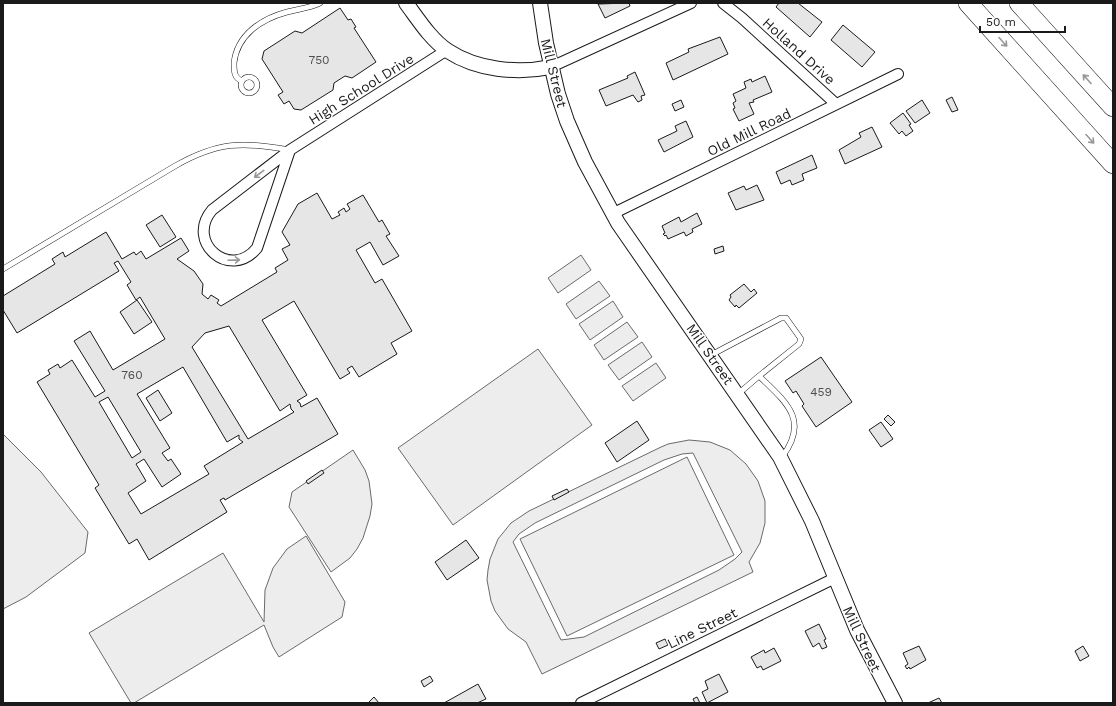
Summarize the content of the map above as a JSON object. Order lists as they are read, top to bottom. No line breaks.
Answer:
{"streets":{"street":["Holland Drive","Mill Street","High School Drive","Old Mill Road","Line Street"]},"crossings":[["Holland Drive","Old Mill Road"],["Mill Street","Old Mill Road"],["Mill Street","Line Street"]],"house_numbers":["750","760","459"],"scale_bar":"50 m"}
